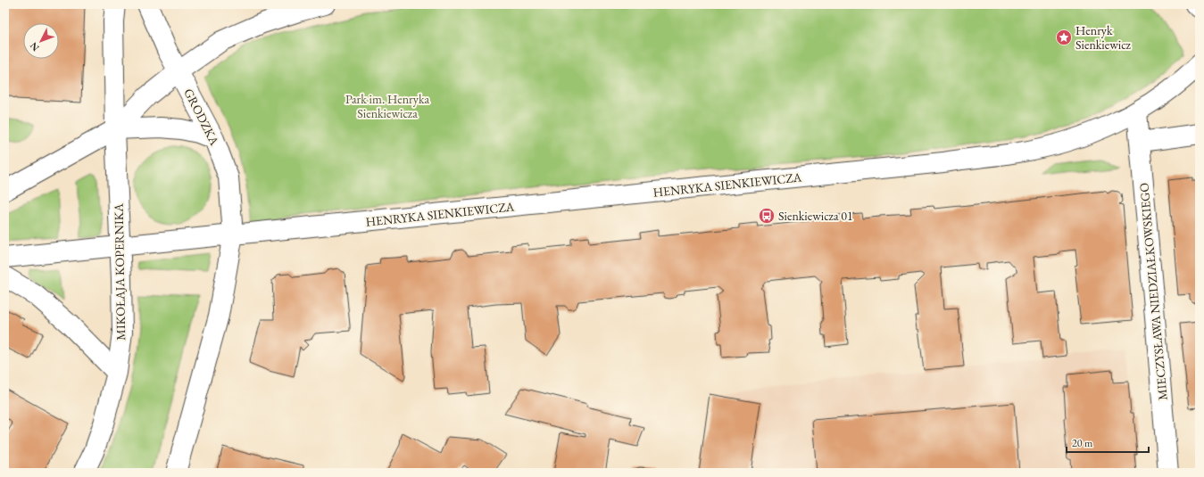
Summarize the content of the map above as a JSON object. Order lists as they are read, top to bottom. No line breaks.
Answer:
{"streets":{"main road":["GRODZKA","HENRYKA SIENKIEWICZA","MIKOŁAJA KOPERNIKA","MIECZYSŁAWA NIEDZIAŁKOWSKIEGO"]},"crossings":[["GRODZKA","HENRYKA SIENKIEWICZA"],["HENRYKA SIENKIEWICZA","MIKOŁAJA KOPERNIKA"],["HENRYKA SIENKIEWICZA","MIECZYSŁAWA NIEDZIAŁKOWSKIEGO"]],"parks":["Park im. Henryka Sienkiewicza"],"places":{"place":["Henryk Sienkiewicz"],"bus stop":["Sienkiewicza 01"]},"scale_bar":"20 m","north":"bottom left"}
